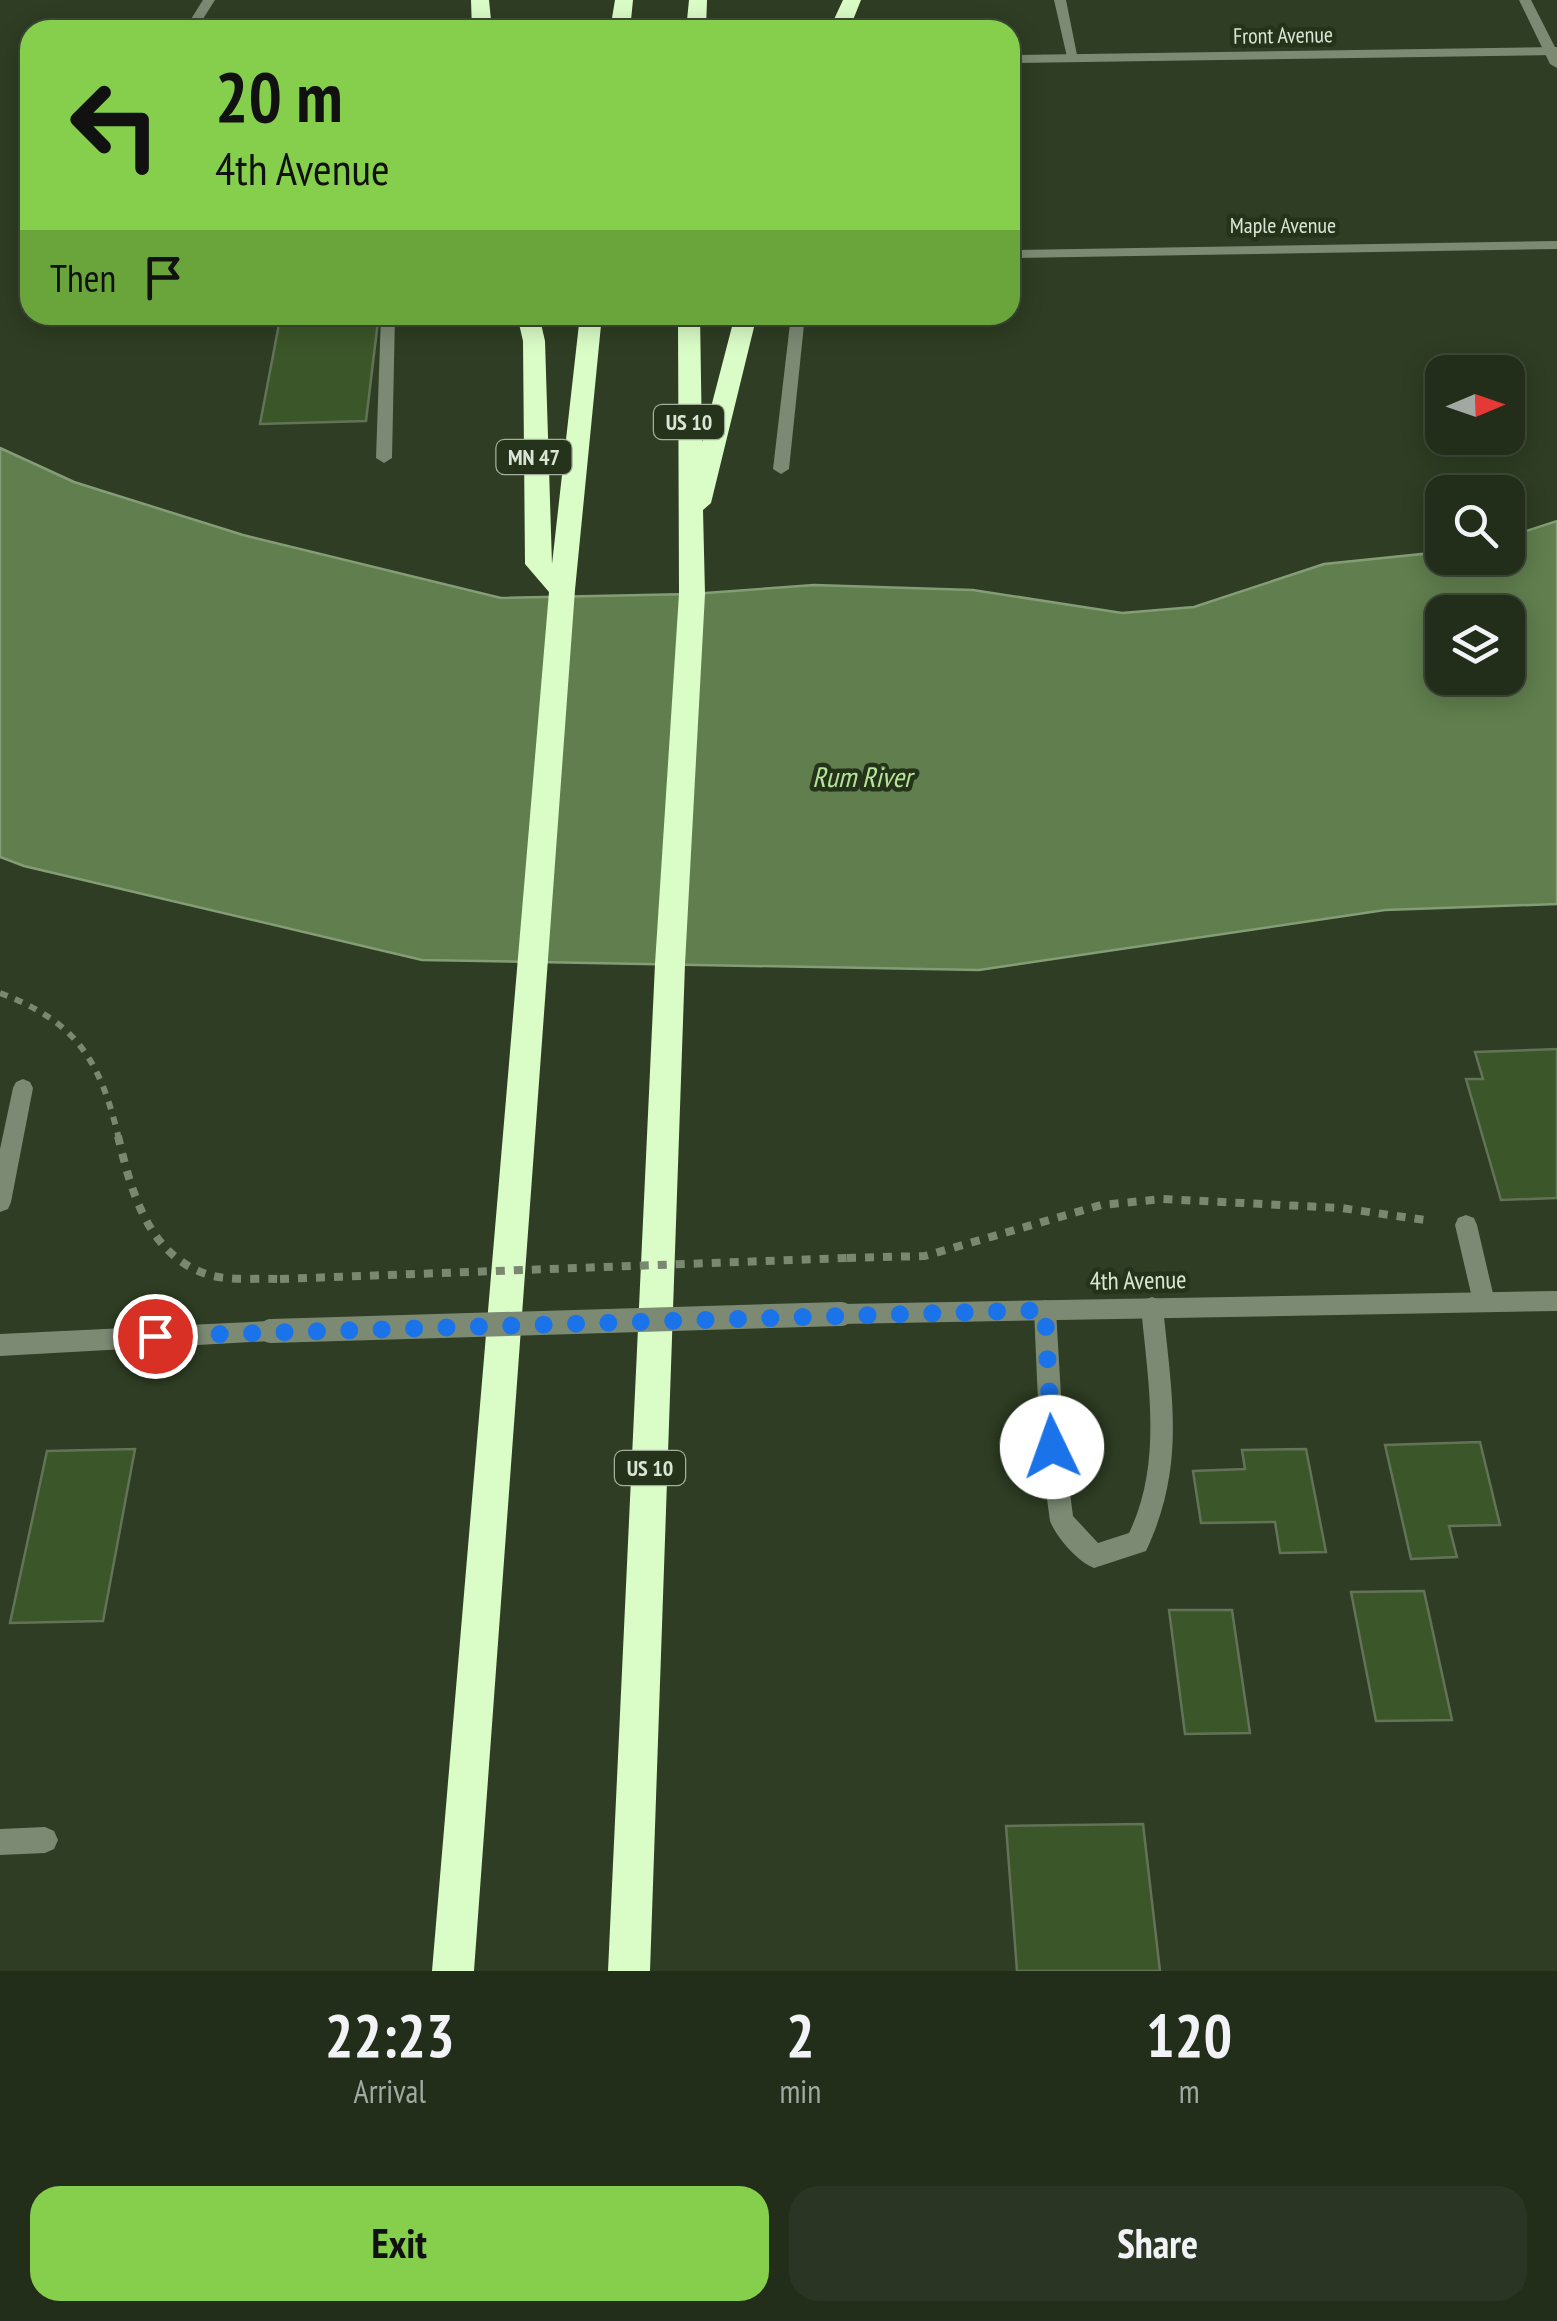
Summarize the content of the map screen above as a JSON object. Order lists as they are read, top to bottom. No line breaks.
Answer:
{"streets":{"highway":["US 10","MN 47"],"street":["Front Avenue","Maple Avenue","4th Avenue"]},"water":["Rum River"],"north":"right","page":{"turn":["20 m","4th Avenue"],"then":"Then","eta":["22:23","Arrival","2","min","120","m"],"buttons":["Exit","Share"]}}
